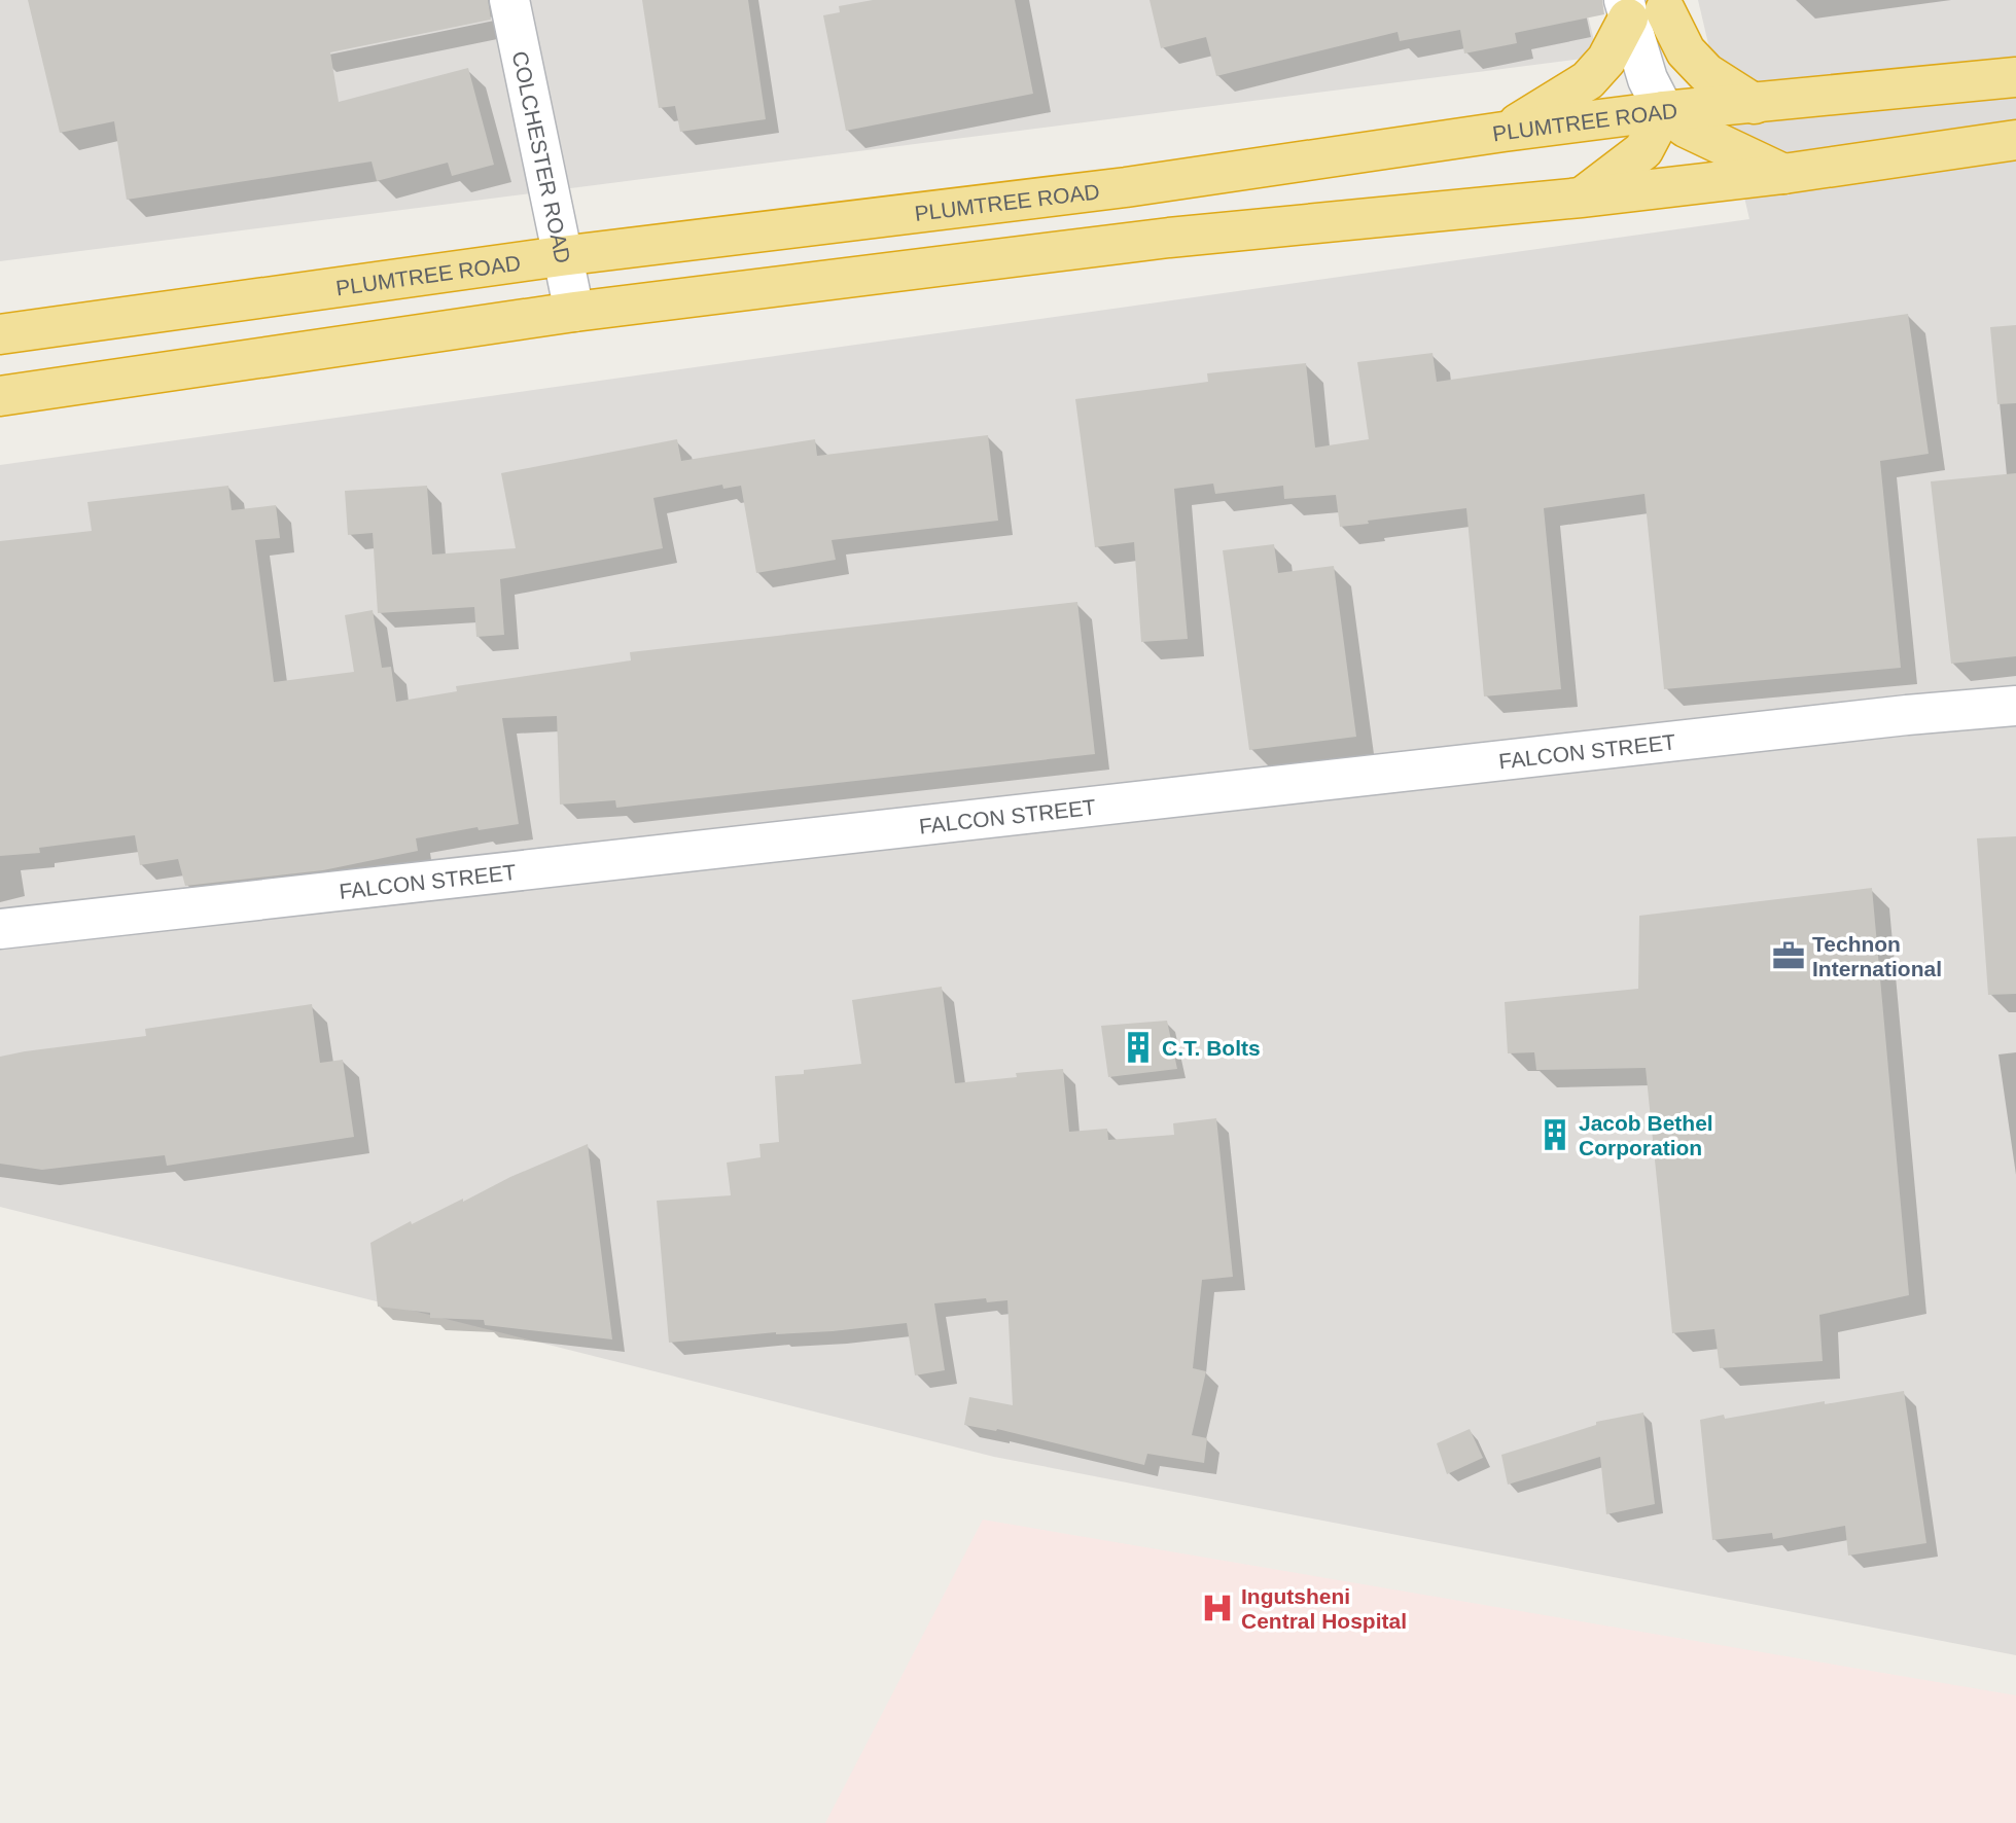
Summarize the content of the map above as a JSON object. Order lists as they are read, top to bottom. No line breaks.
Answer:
{"streets":{"highway":["PLUMTREE ROAD"],"street":["COLCHESTER ROAD","FALCON STREET"]},"crossings":[["PLUMTREE ROAD","COLCHESTER ROAD"]],"places":{"office":["Technon International"],"building":["C.T. Bolts","Jacob Bethel Corporation"],"hospital":["Ingutsheni Central Hospital"]}}
